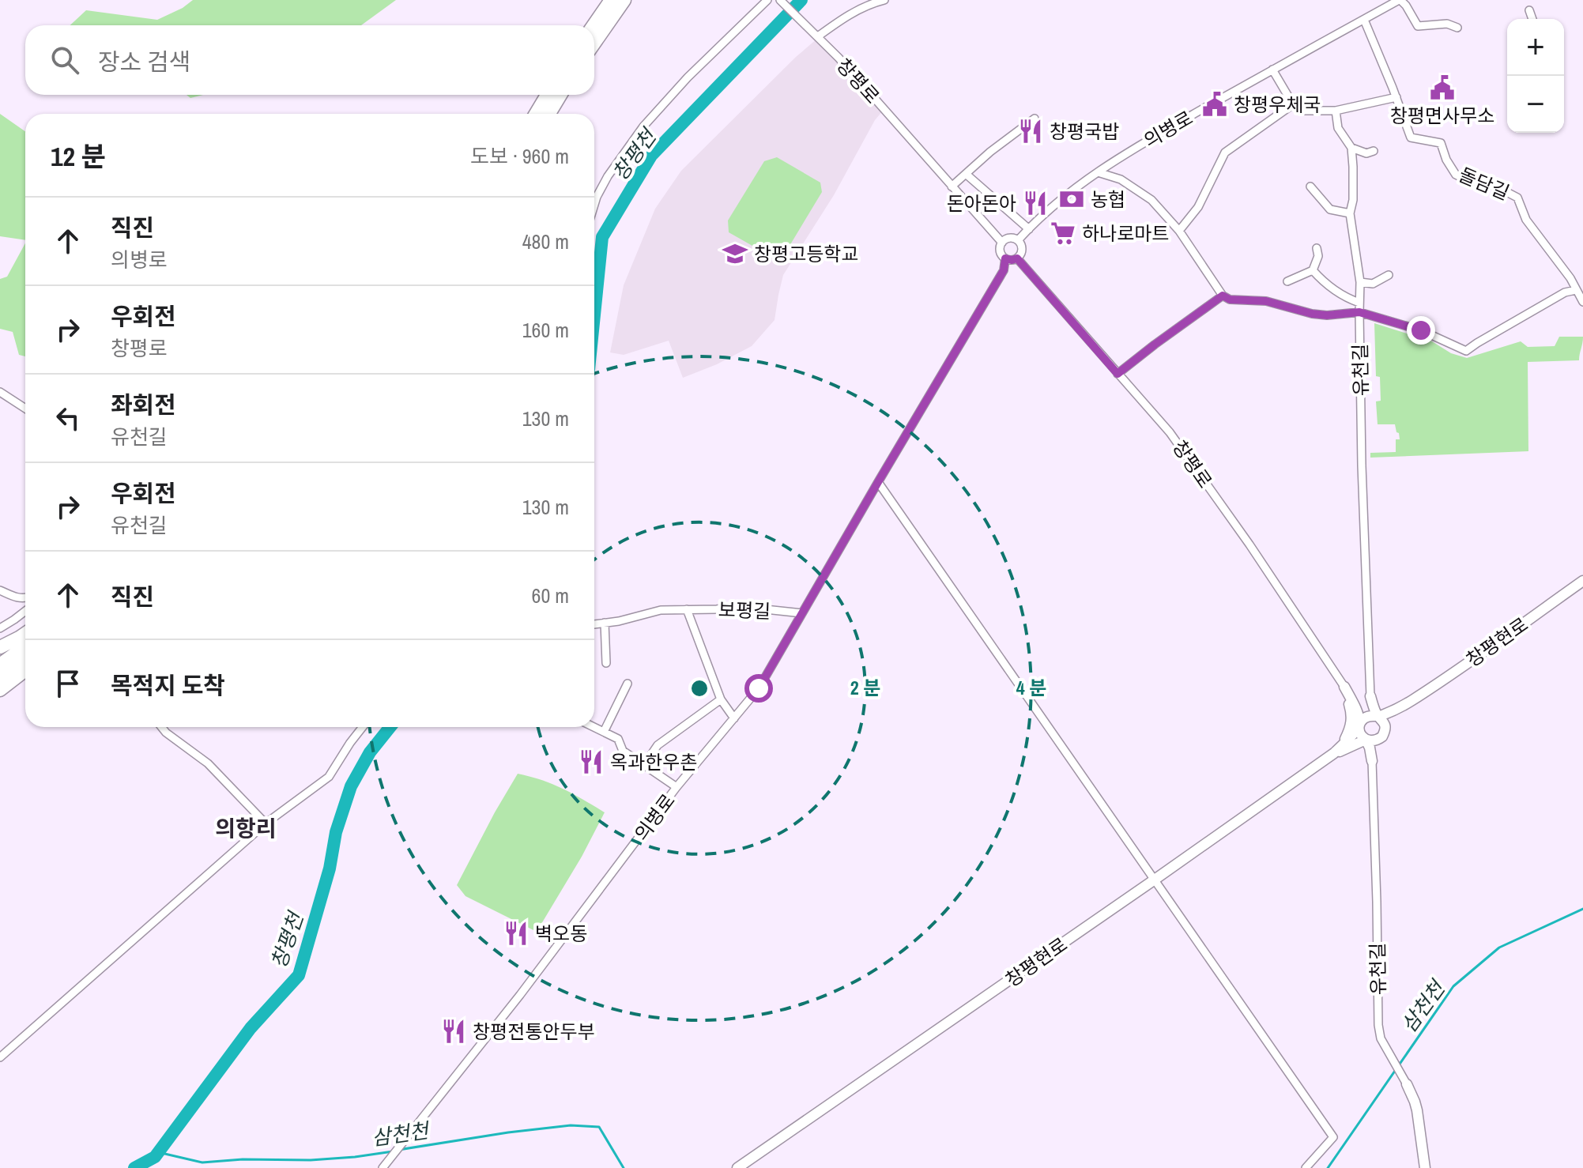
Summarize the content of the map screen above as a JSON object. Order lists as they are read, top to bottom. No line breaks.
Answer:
{"streets":{"main road":["유천길","창평현로"],"street":["창평로","의병로","돌담길","보평길"]},"crossings":[["창평로","의병로"],["의병로","돌담길"],["의병로","보평길"]],"districts":["의항리"],"water":["창평천","삼천천"],"places":{"public building":["창평면사무소","창평우체국"],"restaurant":["창평국밥","돈아돈아","옥과한우촌","벽오동","창평전통안두부"],"bank":["농협"],"supermarket":["하나로마트"],"school or university":["창평고등학교"]},"page":{"map_buttons":["+","−"],"search":"장소 검색","heading":["12 분","도보 · 960 m"],"list":[["직진","의병로","480 m"],["우회전","창평로","160 m"],["좌회전","유천길","130 m"],["우회전","유천길","130 m"],["직진","60 m"],"목적지 도착"]},"rings":["2 분","4 분"]}
